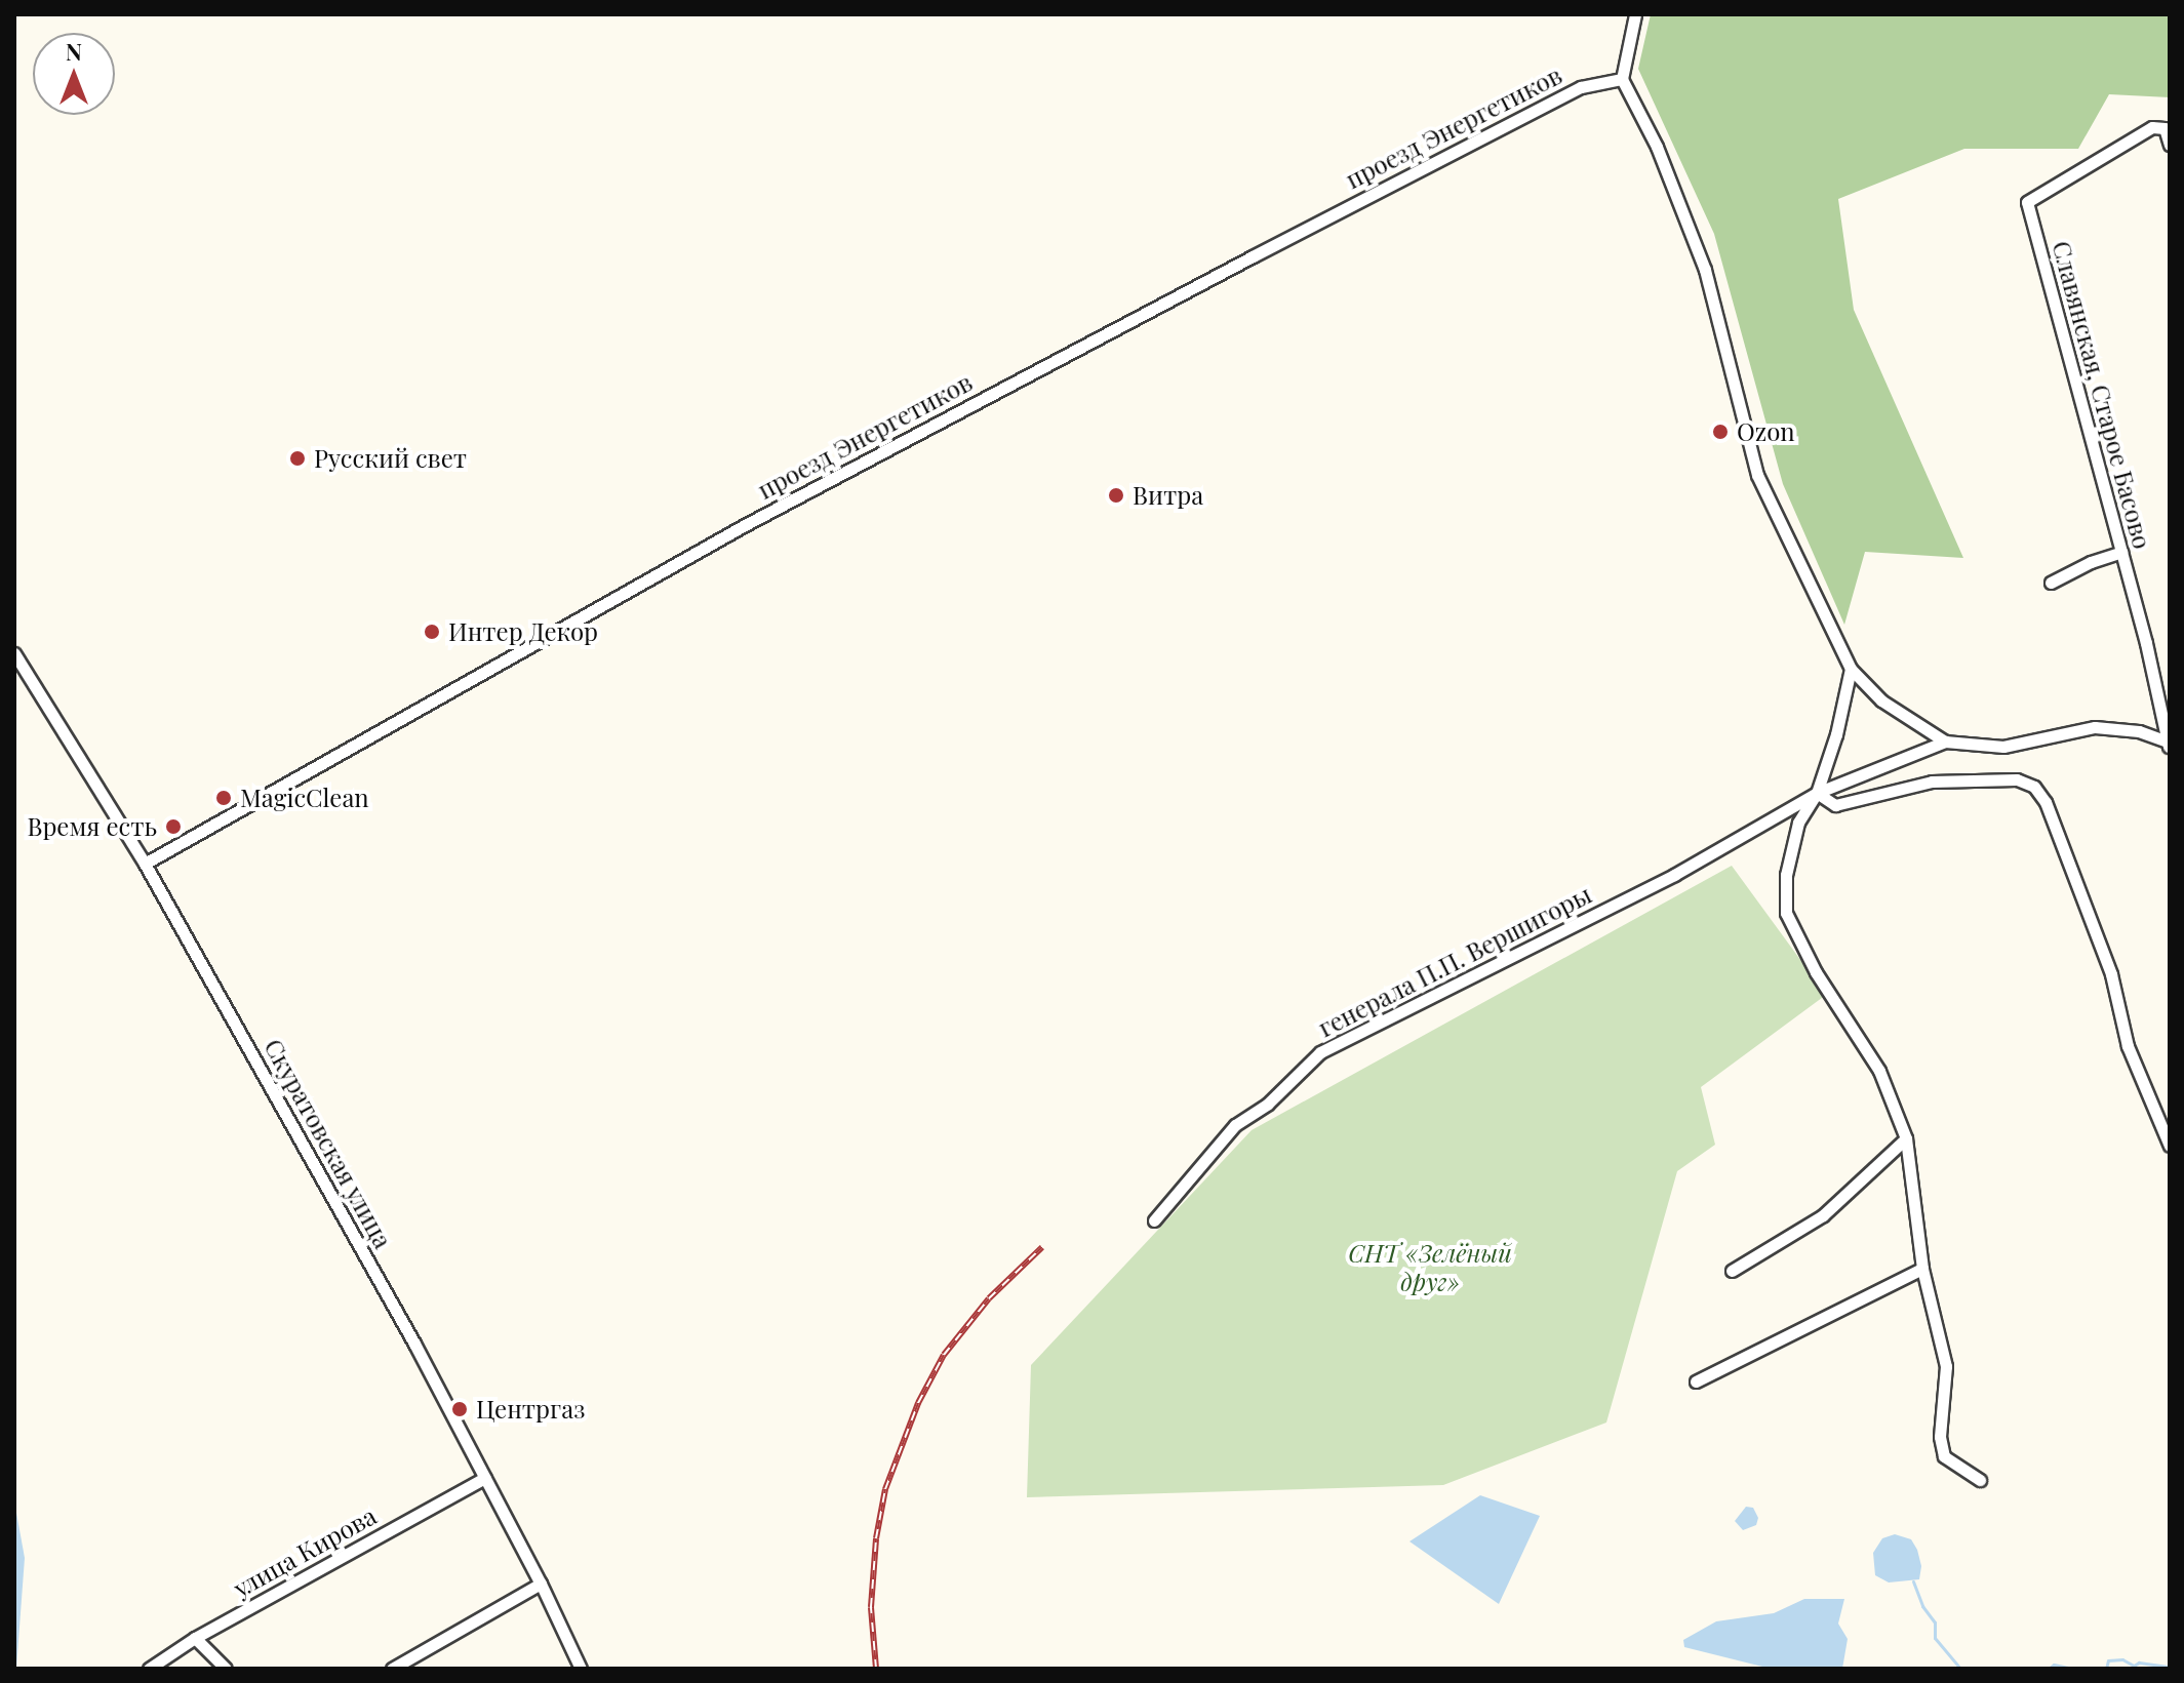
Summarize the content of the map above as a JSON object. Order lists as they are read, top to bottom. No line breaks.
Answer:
{"streets":{"street":["проезд Энергетиков","Славянская, Старое Басово","генерала П.П. Вершигоры","Скуратовская улица","улица Кирова"]},"crossings":[["проезд Энергетиков","Скуратовская улица"],["Скуратовская улица","улица Кирова"]],"parks":["СНТ «Зелёный друг»"],"places":["Ozon","Русский свет","Витра","Интер Декор","MagicClean","Время есть","Центргаз"],"north":"top"}
